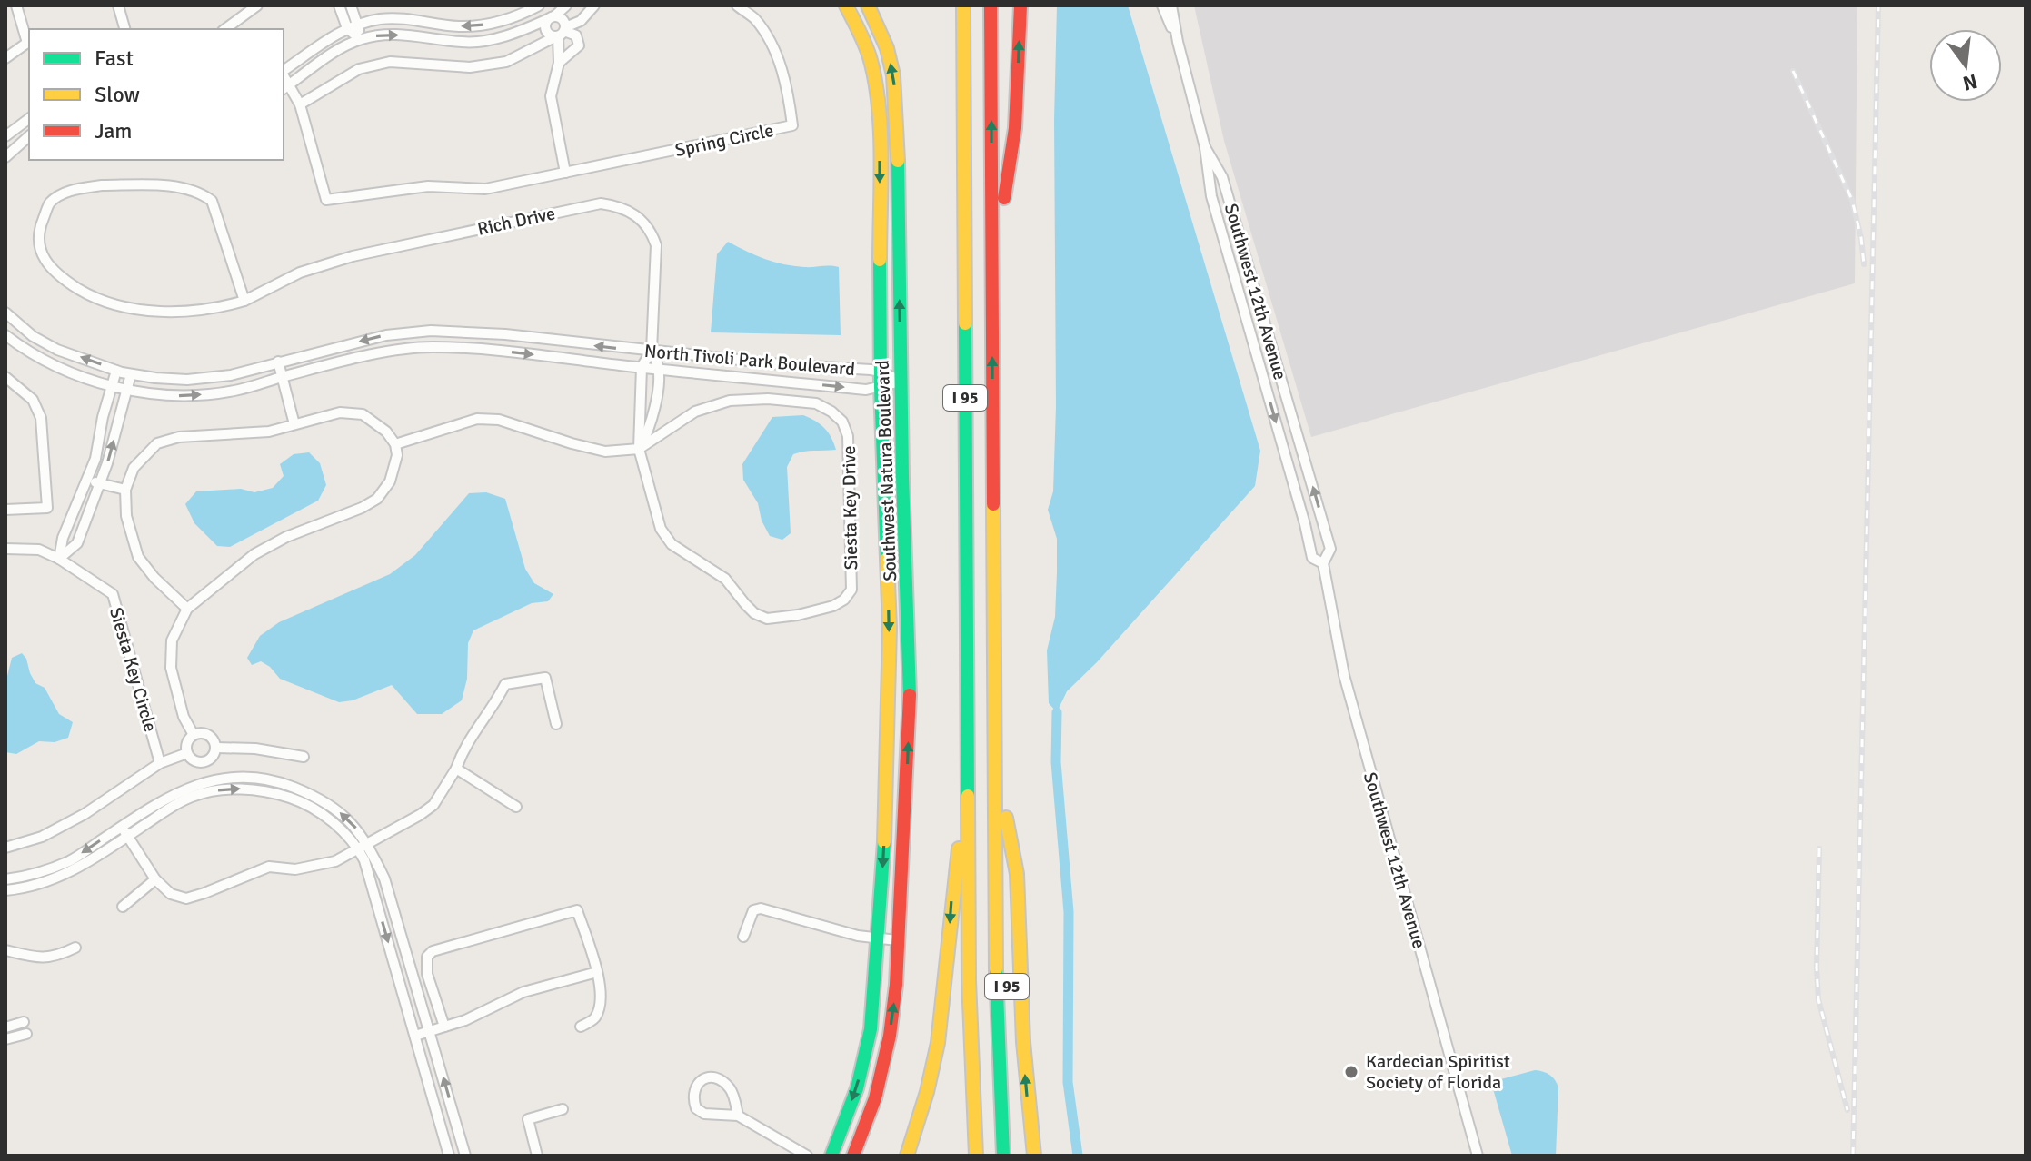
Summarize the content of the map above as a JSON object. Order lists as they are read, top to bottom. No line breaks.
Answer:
{"streets":{"main road":["I 95","Southwest Natura Boulevard"],"street":["Spring Circle","Rich Drive","Southwest 12th Avenue","North Tivoli Park Boulevard","Siesta Key Drive","Siesta Key Circle"]},"crossings":[["Rich Drive","North Tivoli Park Boulevard"],["North Tivoli Park Boulevard","Southwest Natura Boulevard"]],"places":["Kardecian Spiritist Society of Florida"],"legend":["Fast","Slow","Jam"],"north":"bottom"}
